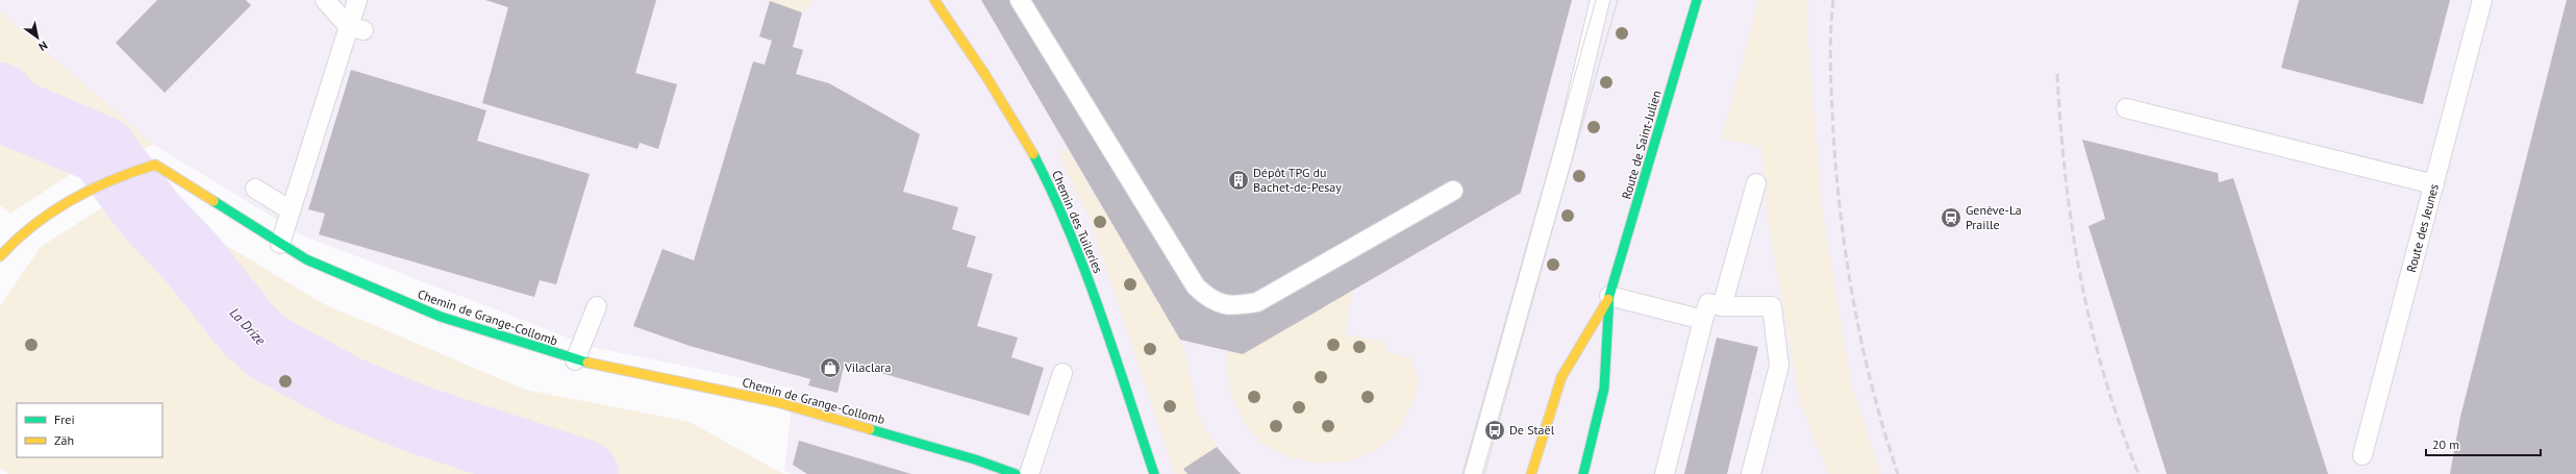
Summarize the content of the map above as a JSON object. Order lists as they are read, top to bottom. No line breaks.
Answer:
{"streets":{"street":["Route de Saint-Julien","Chemin des Tuileries","Chemin de Grange-Collomb"],"lane":["Route des Jeunes"]},"water":["La Drize"],"places":{"building":["Dépôt TPG du Bachet-de-Pesay"],"station":["Genève-La Praille"],"shop":["Vilaclara"],"bus stop":["De Staël"]},"legend":["Frei","Zäh"],"scale_bar":"20 m","north":"bottom right"}
